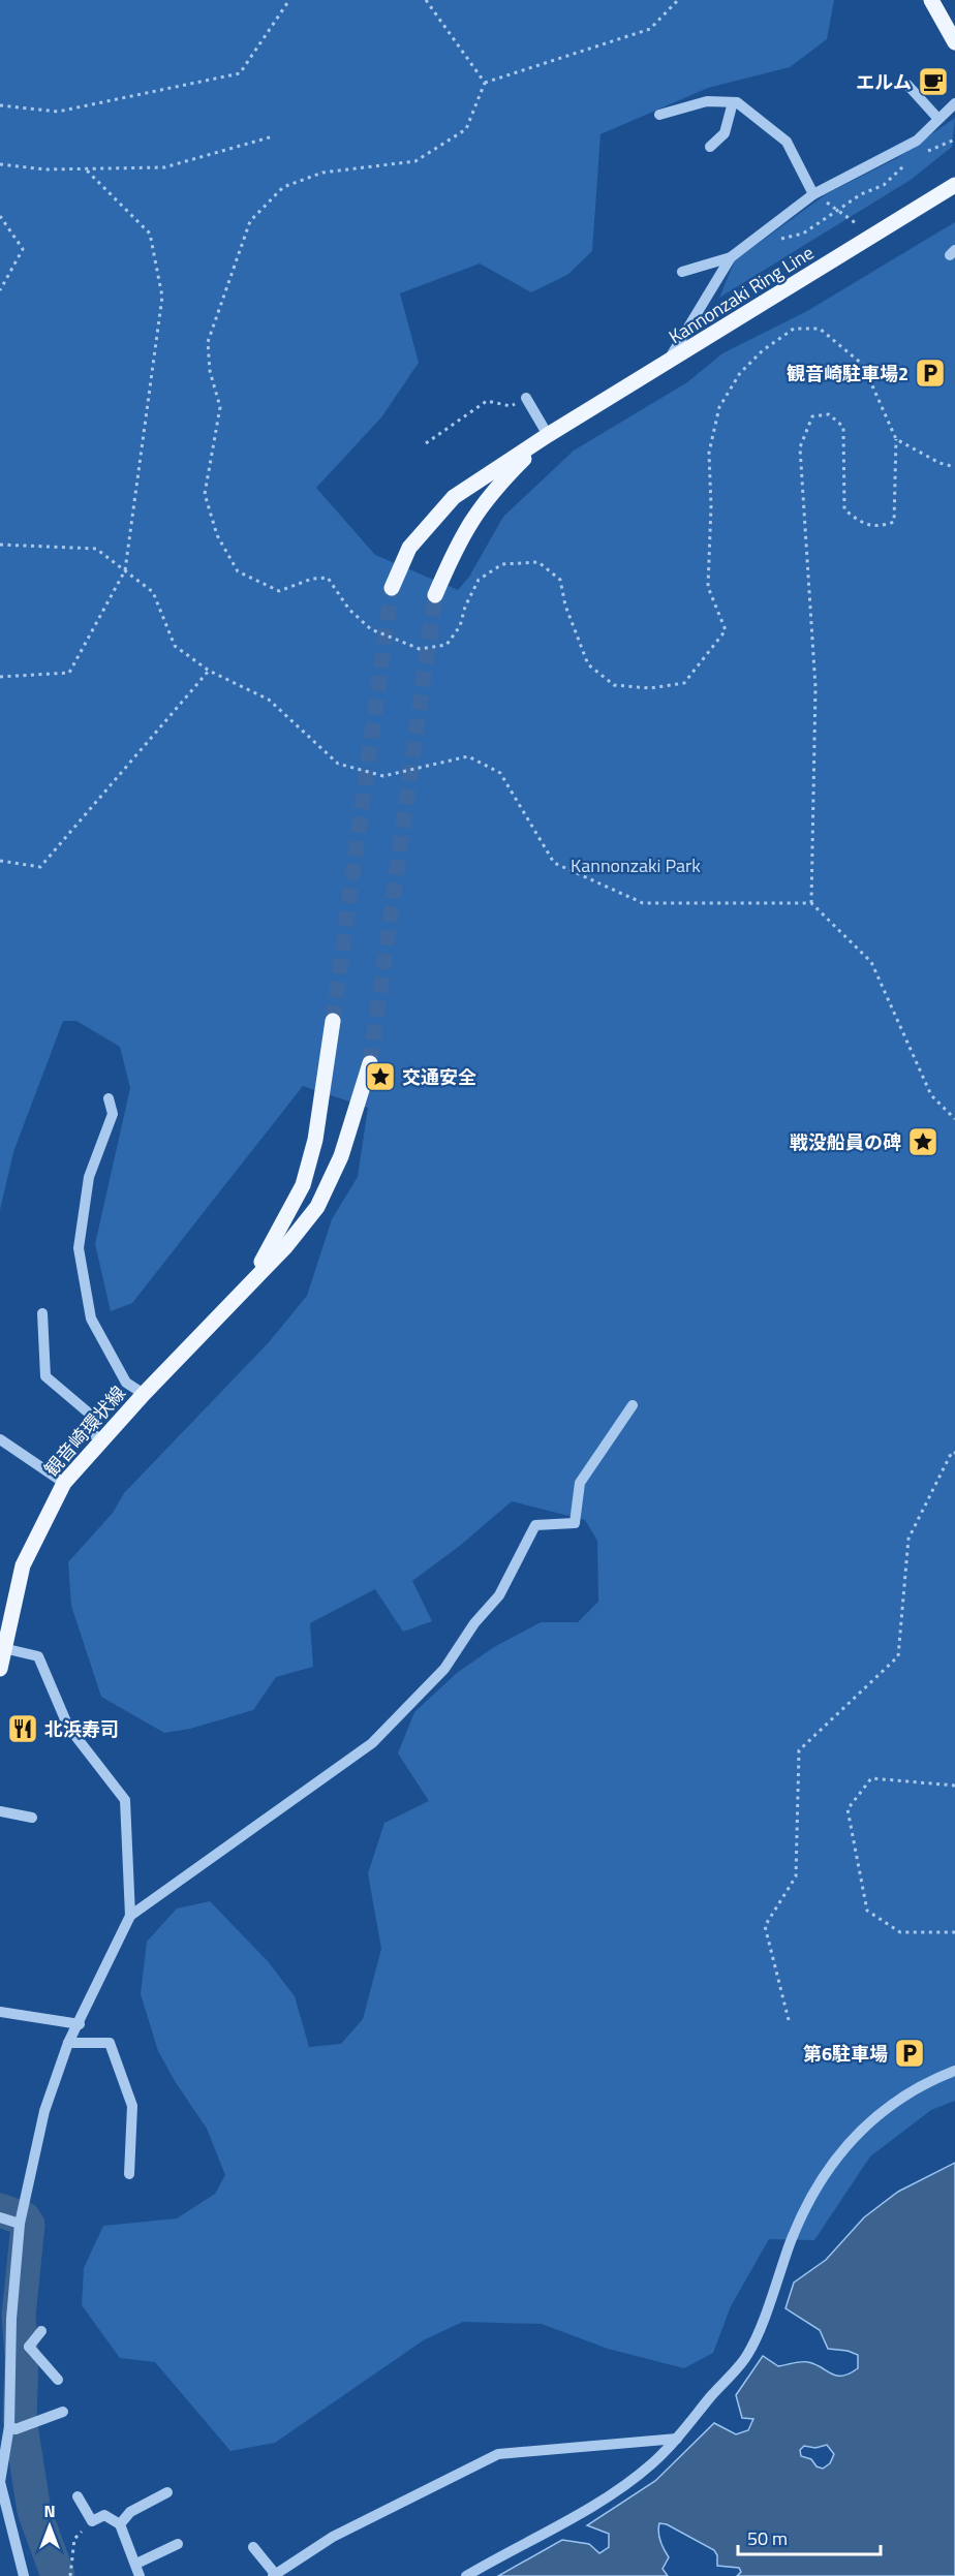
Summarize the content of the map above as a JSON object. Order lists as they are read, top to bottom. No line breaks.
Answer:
{"streets":{"main road":["Kannonzaki Ring Line","観音崎環状線"]},"parks":["Kannonzaki Park"],"places":{"cafe":["エルム"],"parking":["観音崎駐車場2","第6駐車場"],"place":["交通安全","戦没船員の碑"],"restaurant":["北浜寿司"]},"scale_bar":"50 m","north":"top"}
